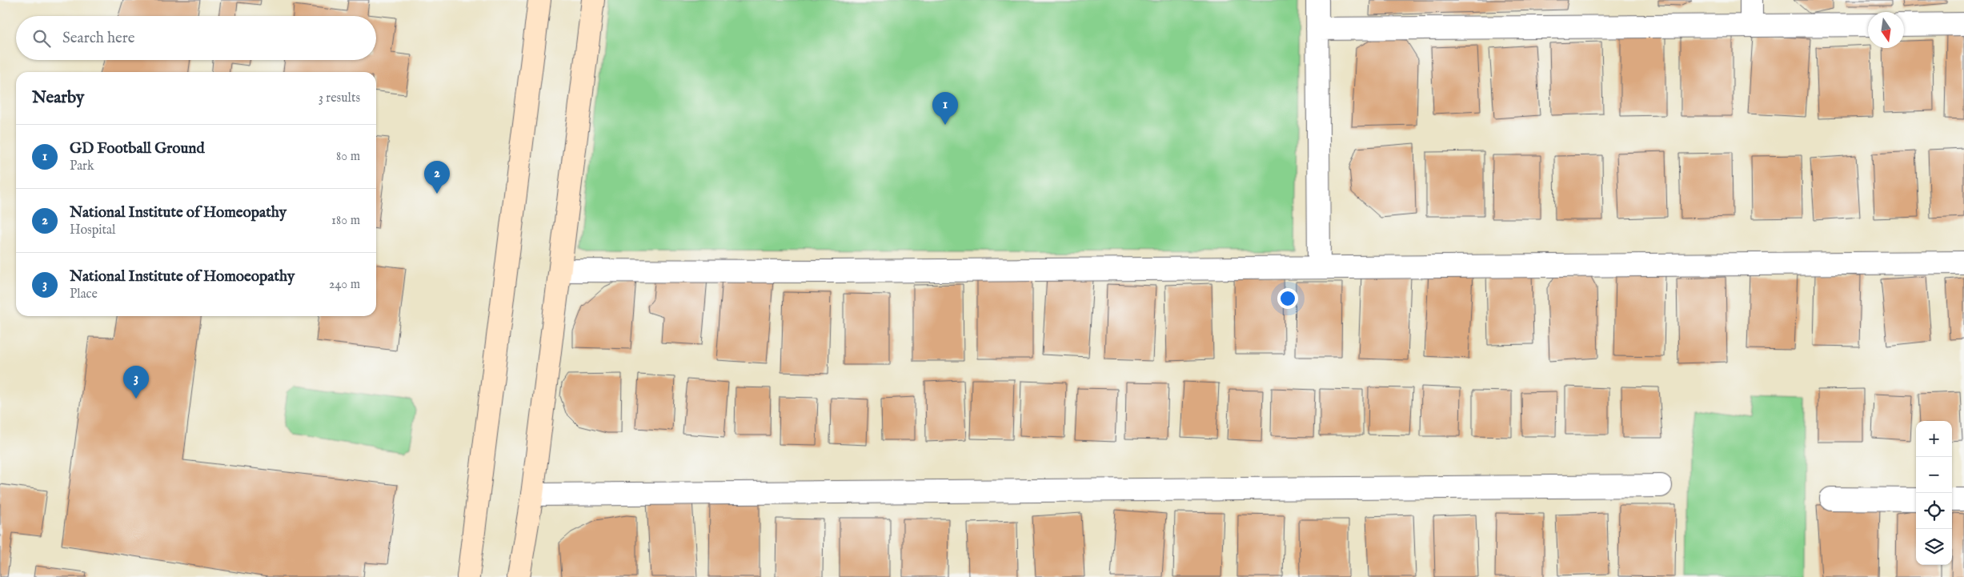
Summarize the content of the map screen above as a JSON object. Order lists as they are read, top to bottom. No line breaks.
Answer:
{"north":"bottom","page":{"search":"Search here","heading":["Nearby","3 results"],"pins":["1","2","3"],"list":[{"mark":"1","name":"GD Football Ground","note":"Park","value":"80 m"},{"mark":"2","name":"National Institute of Homeopathy","note":"Hospital","value":"180 m"},{"mark":"3","name":"National Institute of Homoeopathy","note":"Place","value":"240 m"}],"map_buttons":["+","−"]}}
